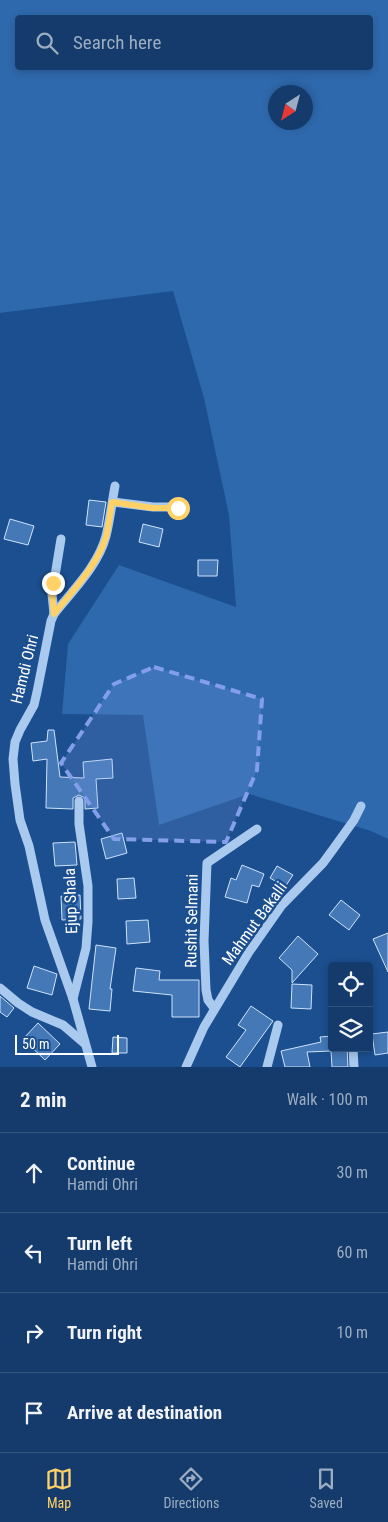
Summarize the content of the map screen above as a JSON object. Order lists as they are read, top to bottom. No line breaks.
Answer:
{"streets":{"street":["Hamdi Ohri","Ejup Shala","Rushit Selmani","Mahmut Bakalli"]},"crossings":[["Hamdi Ohri","Ejup Shala"],["Rushit Selmani","Mahmut Bakalli"]],"scale_bar":"50 m","north":"bottom left","page":{"search":"Search here","scale":"50 m","heading":["2 min","Walk · 100 m"],"list":[["Continue","Hamdi Ohri","30 m"],["Turn left","Hamdi Ohri","60 m"],["Turn right","10 m"],"Arrive at destination"],"nav":["Map","Directions","Saved"]}}
